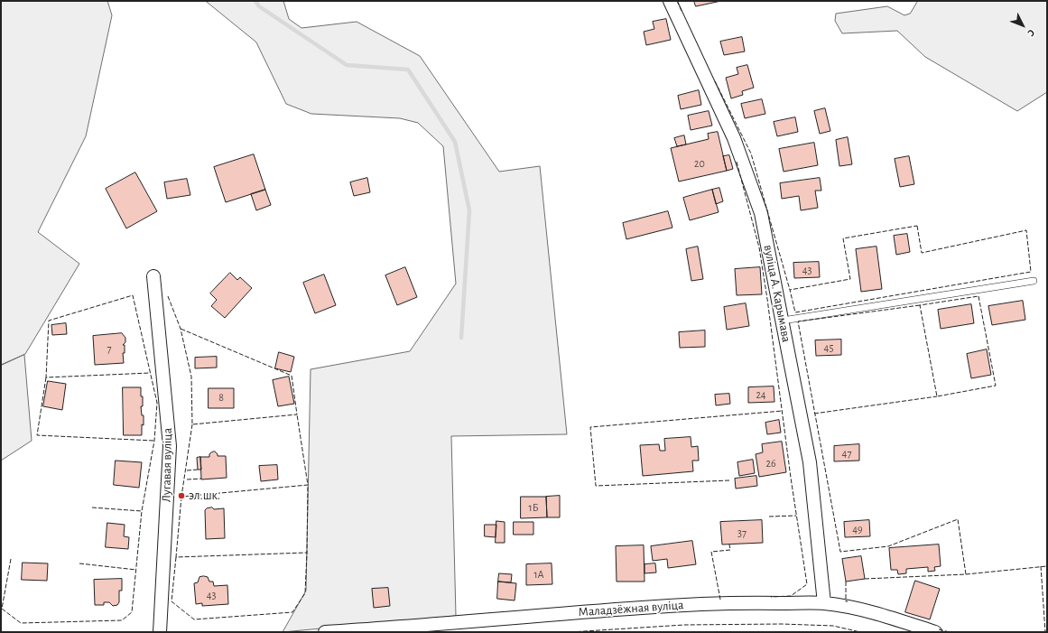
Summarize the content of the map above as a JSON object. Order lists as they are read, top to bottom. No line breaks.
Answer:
{"streets":{"street":["вуліца А. Карымава","Лугавая вуліца","Маладзёжная вуліца"]},"crossings":[["вуліца А. Карымава","Маладзёжная вуліца"]],"places":["эл.шк."],"house_numbers":["20","43","45","7","24","8","47","26","1Б","49","37","1А","43"],"north":"bottom right"}
